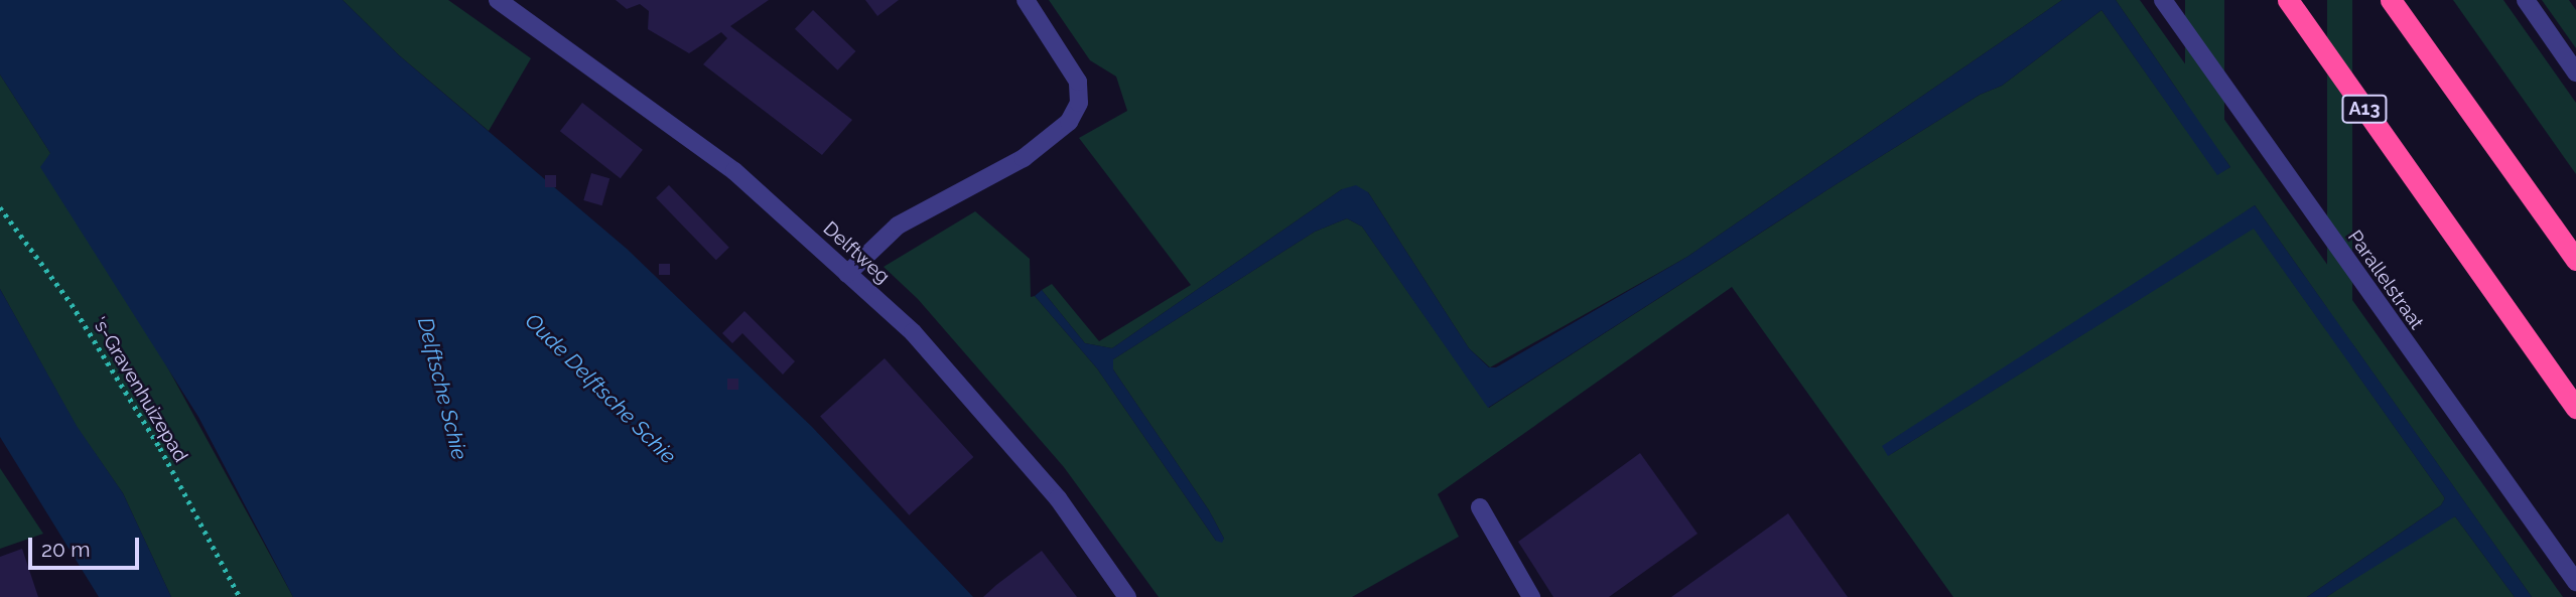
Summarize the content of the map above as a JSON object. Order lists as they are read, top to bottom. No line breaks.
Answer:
{"streets":{"highway":["A13"],"street":["Delftweg","Parallelstraat"],"path":["'s-Gravenhuizepad"]},"water":["Delftsche Schie","Oude Delftsche Schie"],"scale_bar":"20 m"}
